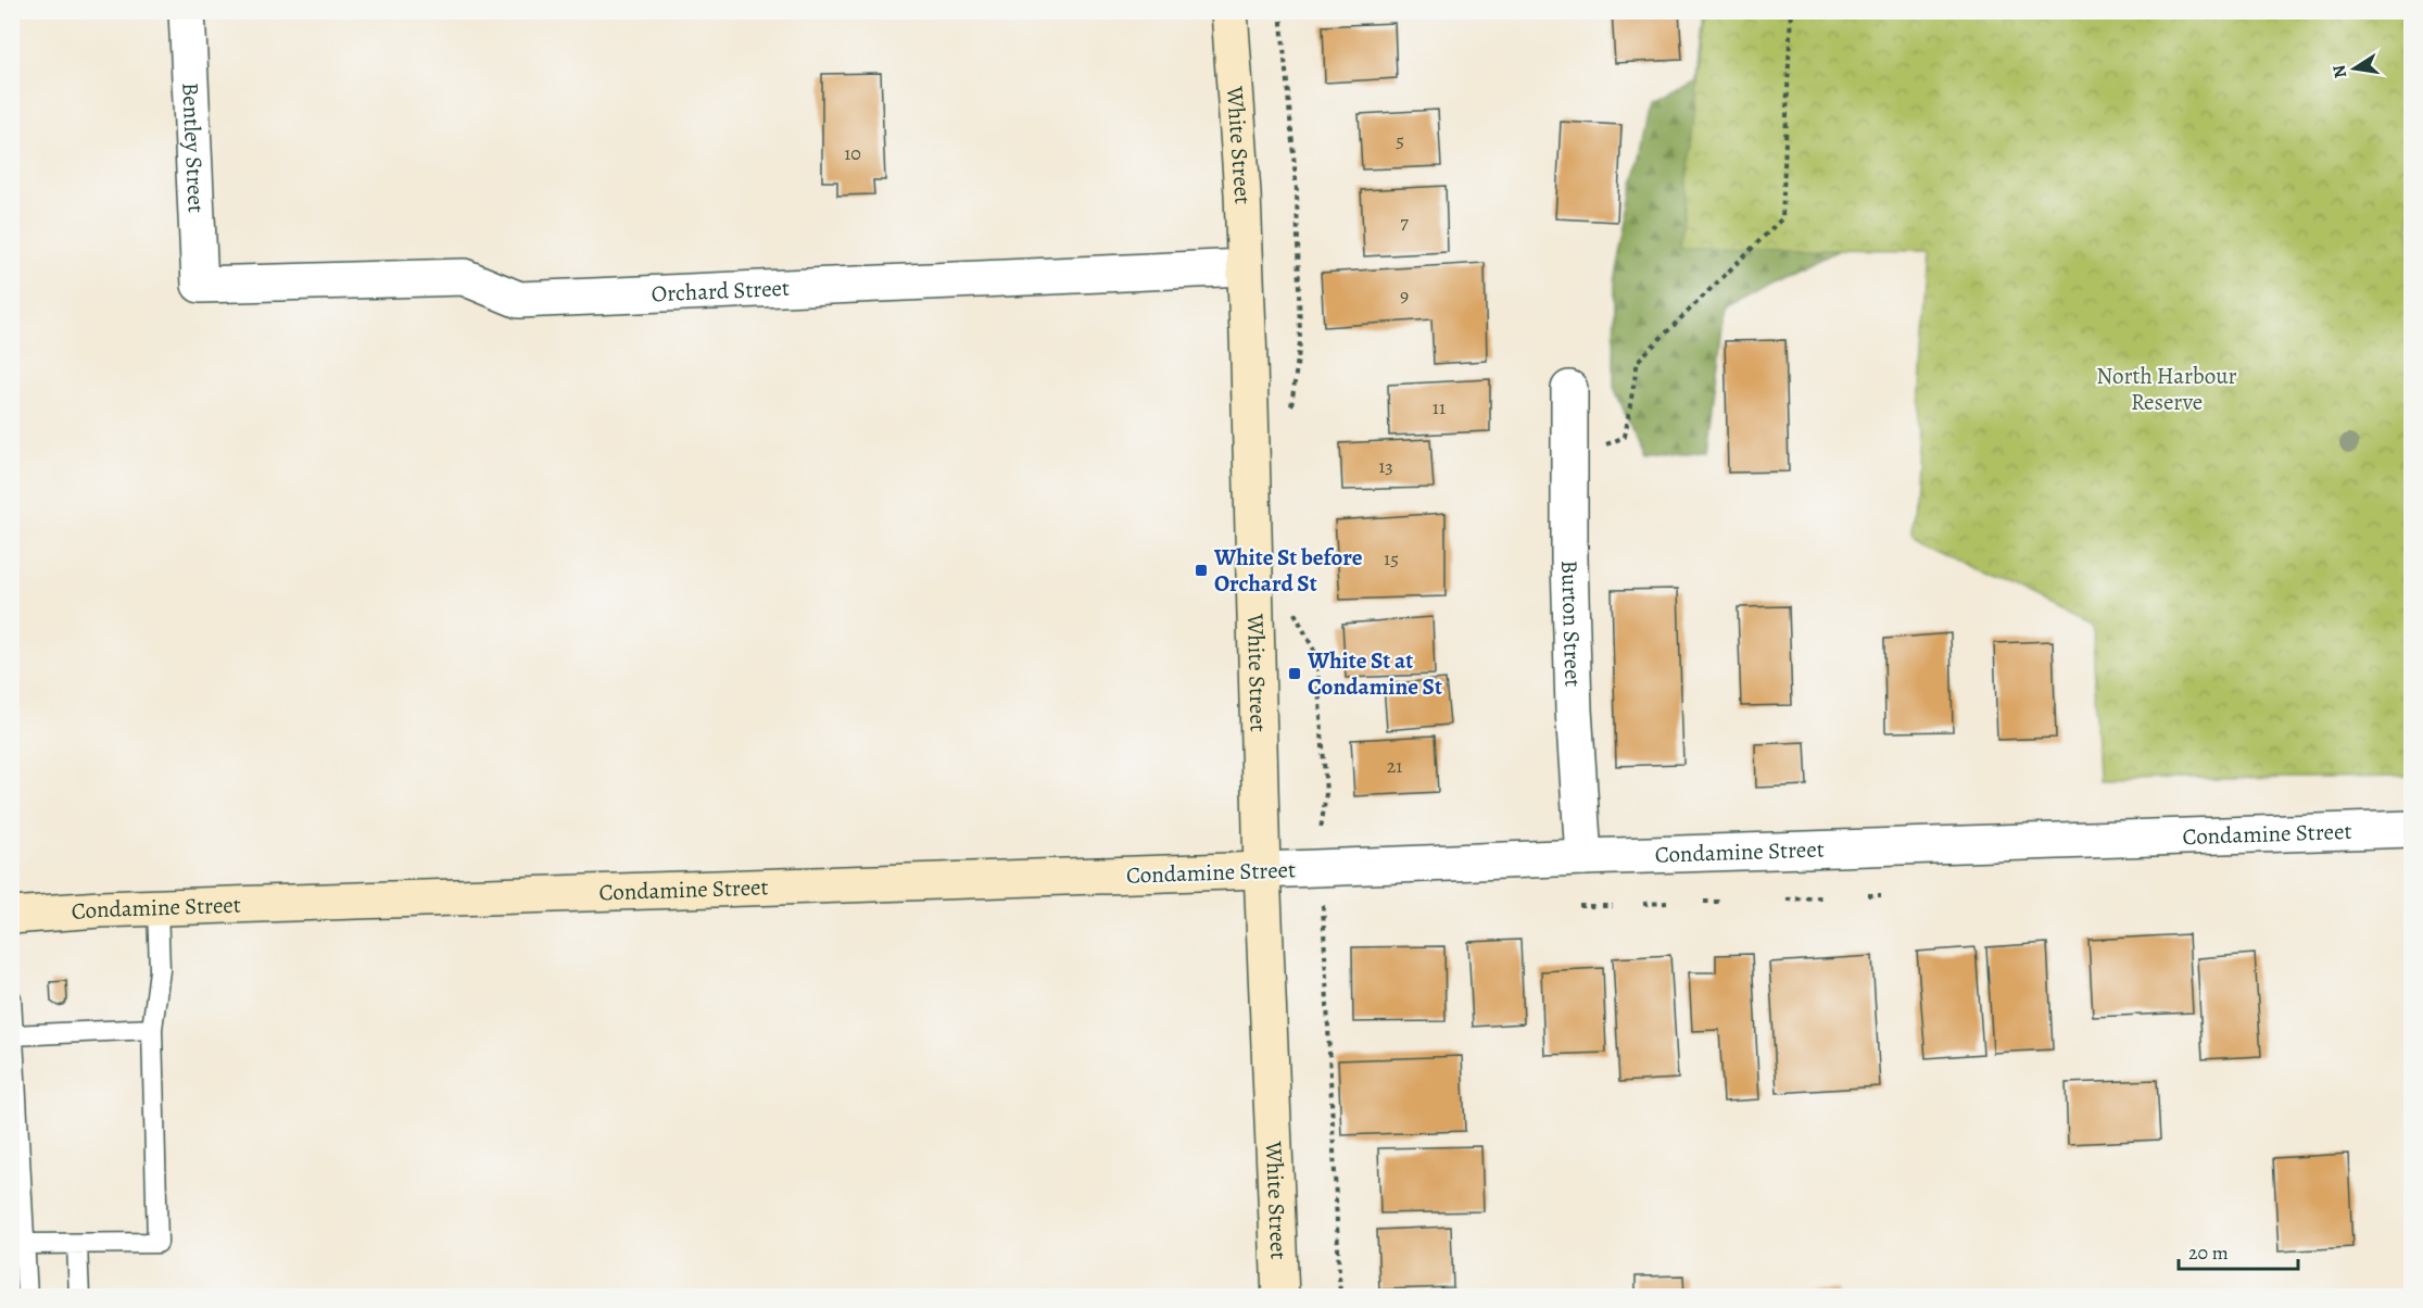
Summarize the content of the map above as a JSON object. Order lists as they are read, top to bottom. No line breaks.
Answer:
{"streets":{"street":["White Street","Bentley Street","Orchard Street","Burton Street","Condamine Street"]},"crossings":[["White Street","Orchard Street"],["White Street","Condamine Street"],["Bentley Street","Orchard Street"],["Burton Street","Condamine Street"]],"parks":["North Harbour Reserve"],"places":{"transit":["White St before Orchard St","White St at Condamine St"]},"house_numbers":["5","10","7","9","11","13","15","21"],"scale_bar":"20 m","north":"left"}
